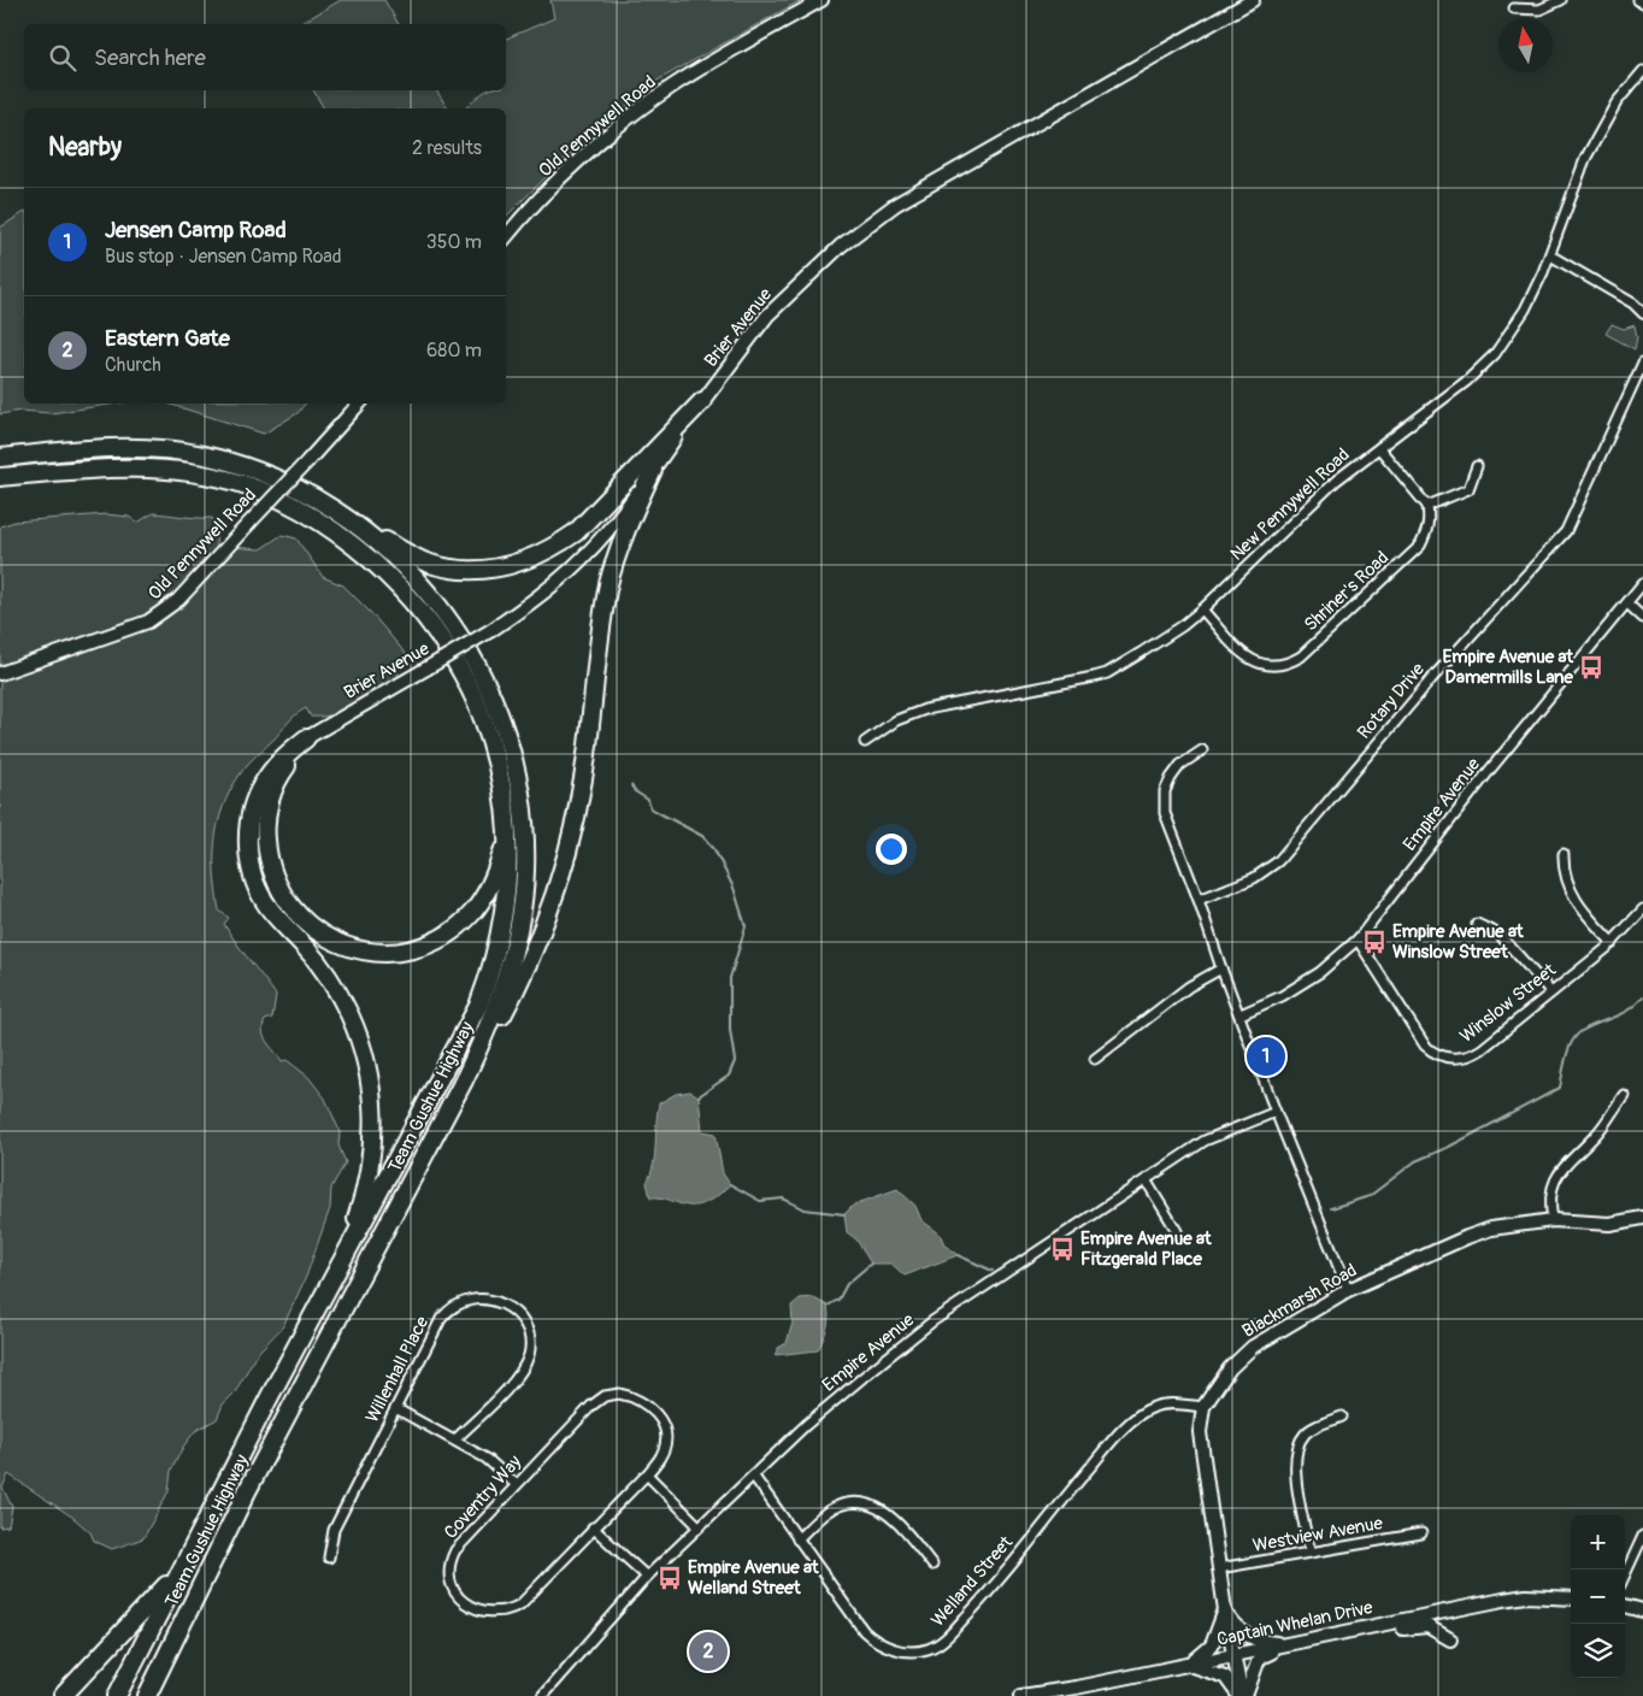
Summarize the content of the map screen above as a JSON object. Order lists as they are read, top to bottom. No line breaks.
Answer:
{"streets":{"highway":["Team Gushue Highway"],"main road":["Old Pennywell Road","Brier Avenue","Blackmarsh Road","Captain Whelan Drive"],"street":["New Pennywell Road","Shriner's Road","Rotary Drive","Empire Avenue","Winslow Street","Willenhall Place","Coventry Way","Westview Avenue","Welland Street"]},"crossings":[["New Pennywell Road","Shriner's Road"],["Empire Avenue","Winslow Street"],["Empire Avenue","Welland Street"],["Blackmarsh Road","Westview Avenue"],["Blackmarsh Road","Welland Street"],["Blackmarsh Road","Captain Whelan Drive"]],"places":{"bus stop":["Empire Avenue at Damermills Lane","Empire Avenue at Winslow Street","Empire Avenue at Fitzgerald Place","Empire Avenue at Welland Street"]},"north":"top","page":{"search":"Search here","heading":["Nearby","2 results"],"list":[{"mark":"1","name":"Jensen Camp Road","note":"Bus stop · Jensen Camp Road","value":"350 m"},{"mark":"2","name":"Eastern Gate","note":"Church","value":"680 m"}],"pins":["1","2"],"map_buttons":["+","−"]}}
